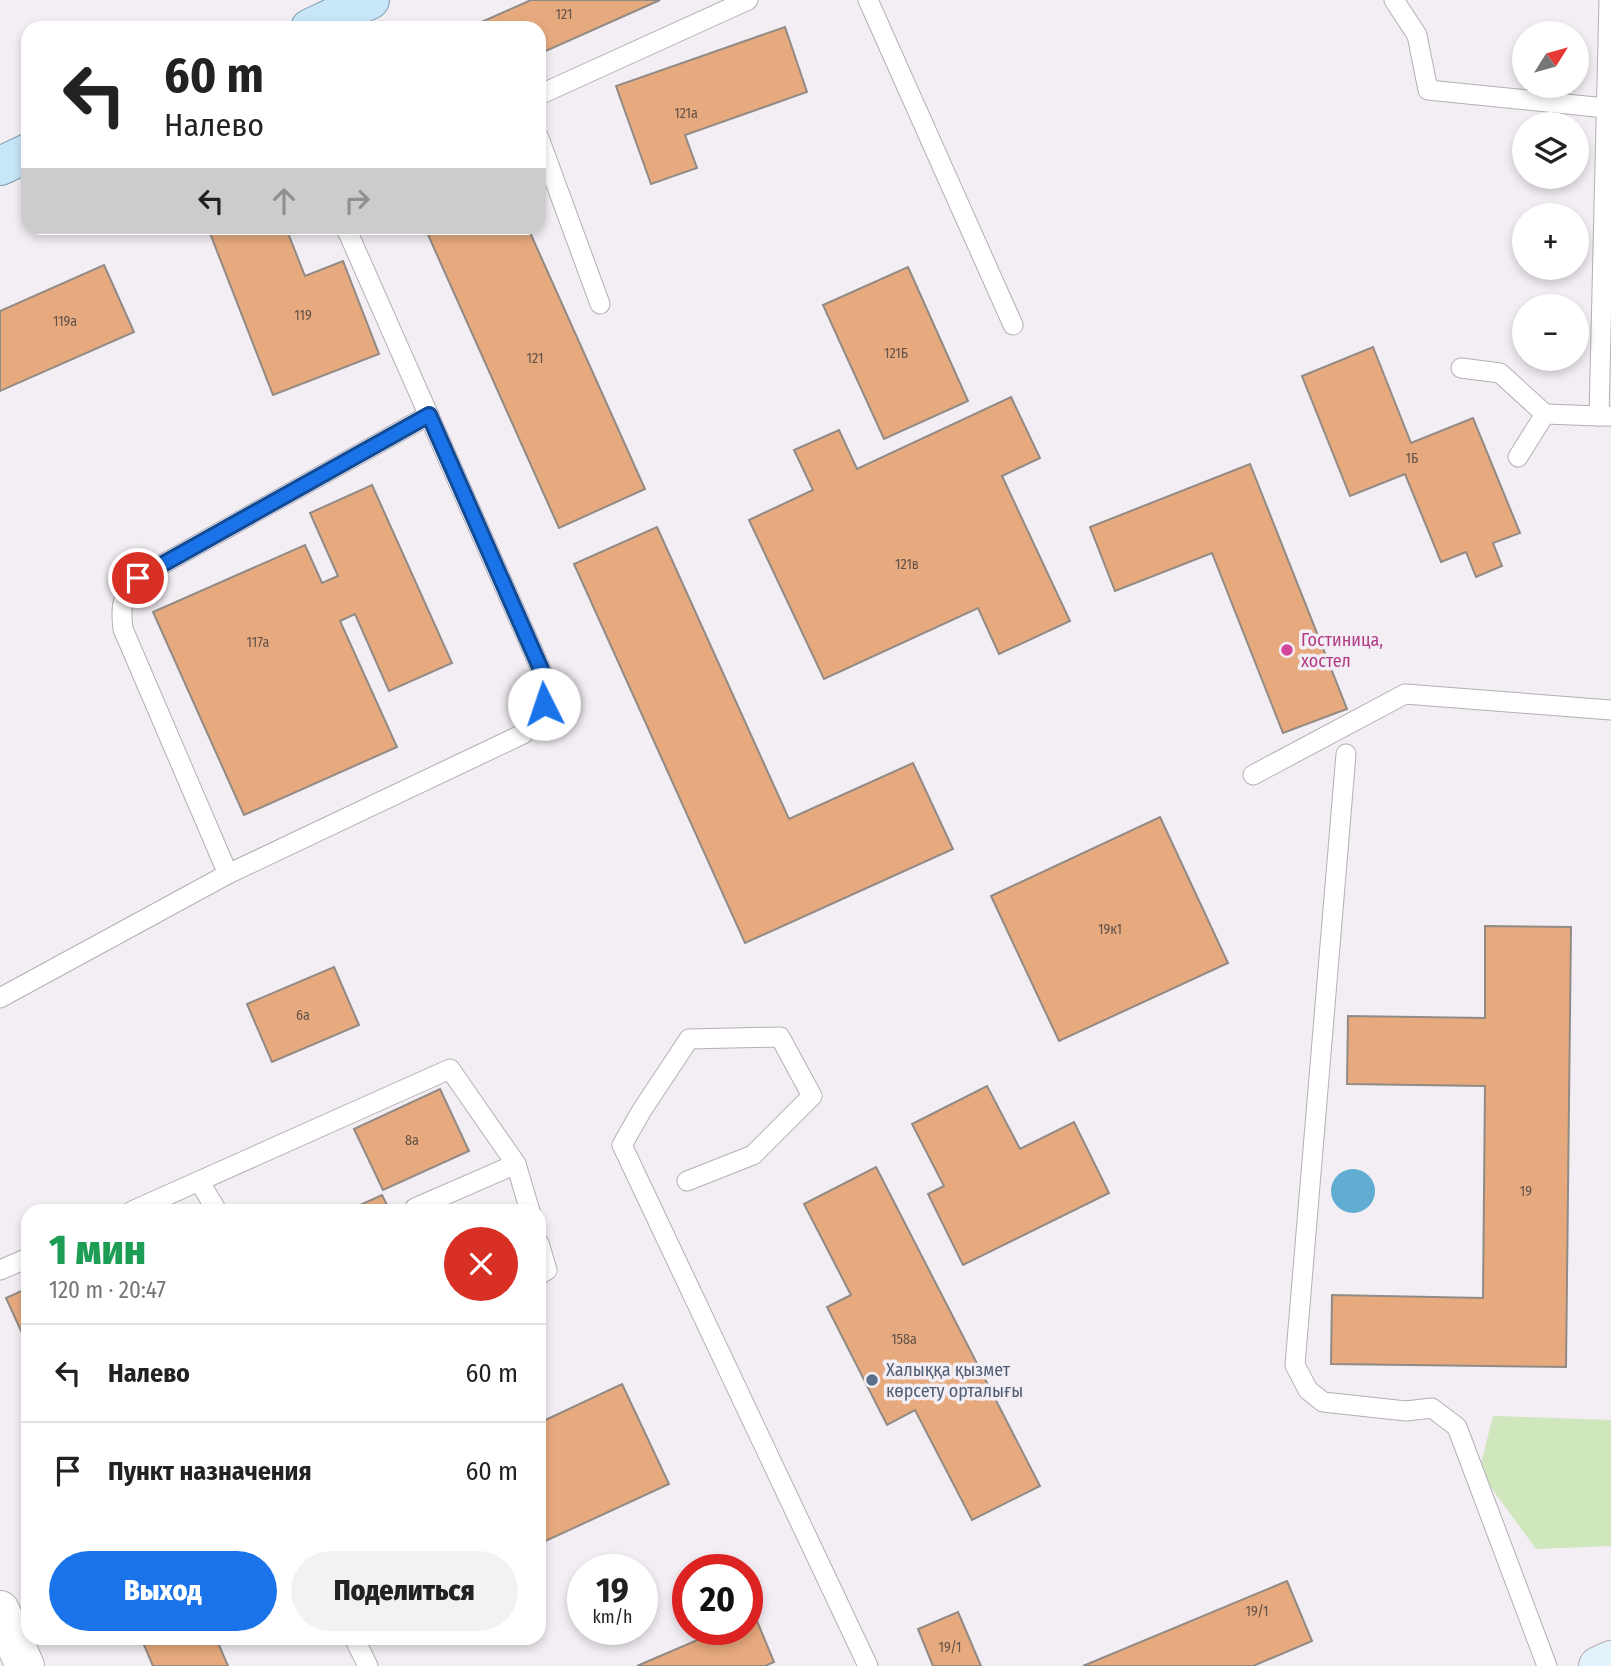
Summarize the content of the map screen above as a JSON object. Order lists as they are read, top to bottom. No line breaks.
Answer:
{"places":["Гостиница, хостел","Халыққа қызмет көрсету орталығы"],"house_numbers":["121","121а","119","119а","121Б","121","1Б","121в","117а","19к1","6а","8а","19","158а","19/1","19/1"],"north":"top right","page":{"map_buttons":["+","−"],"turn":["60 m","Налево"],"heading":["1 мин","120 m · 20:47"],"list":[{"name":"Налево","value":"60 m"},{"name":"Пункт назначения","value":"60 m"}],"buttons":["Выход","Поделиться"],"speed":"19 km/h","limit":"20"}}
